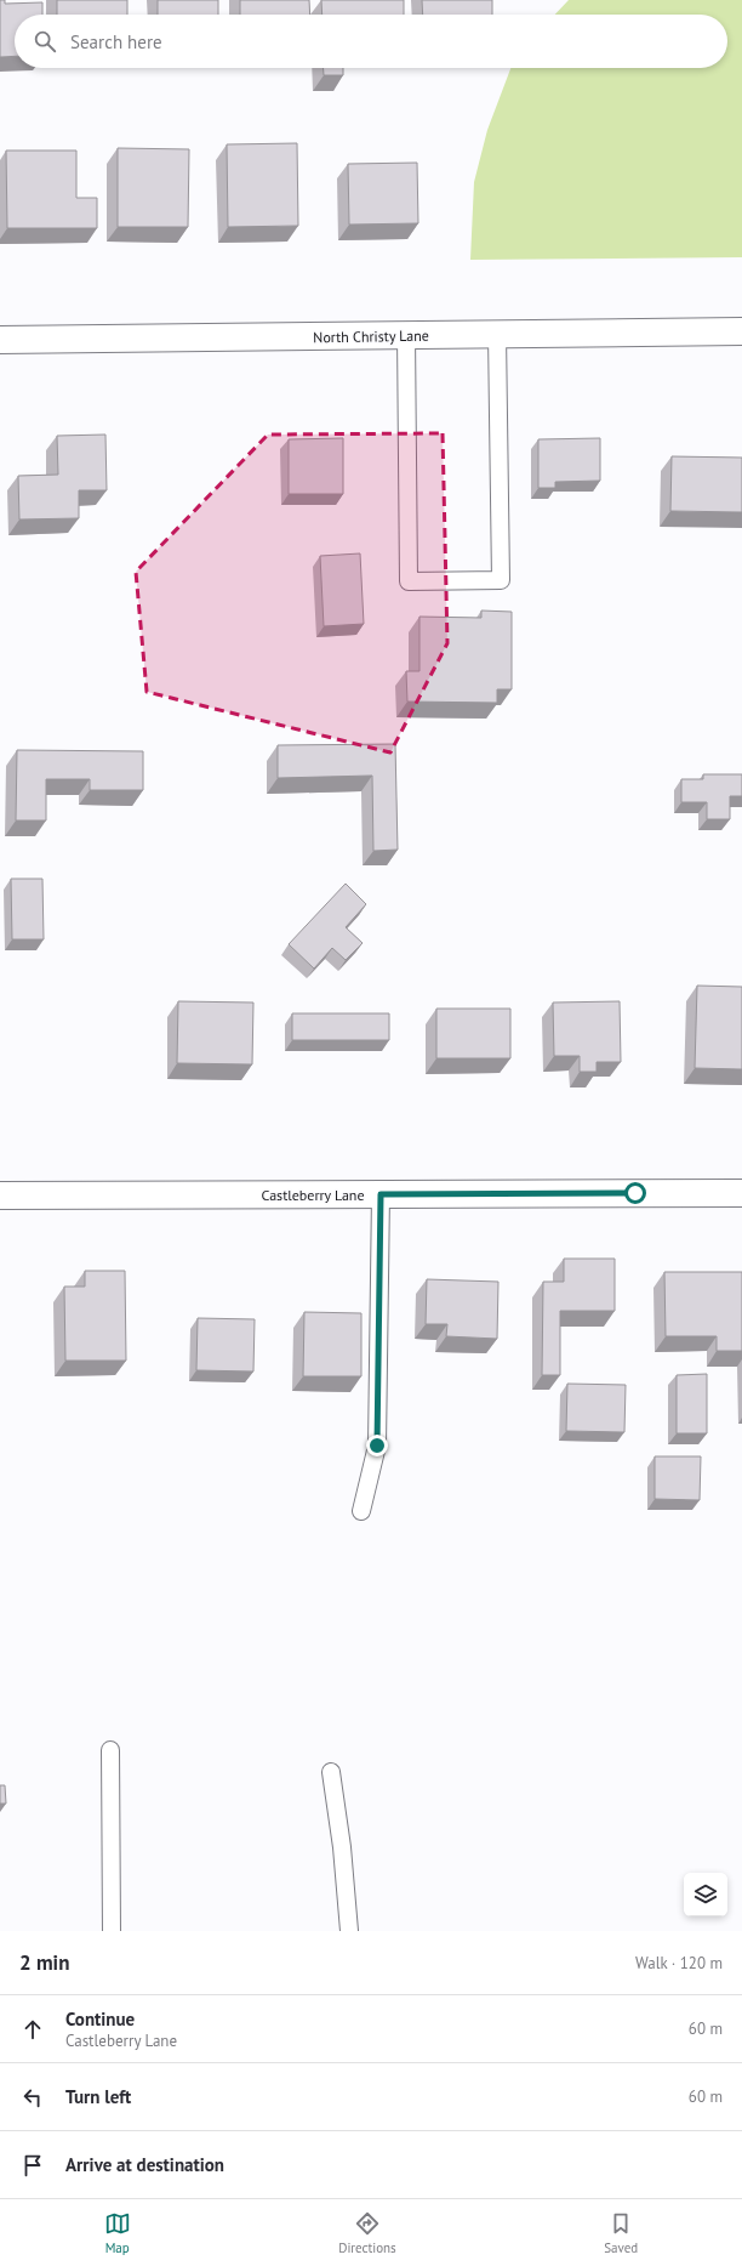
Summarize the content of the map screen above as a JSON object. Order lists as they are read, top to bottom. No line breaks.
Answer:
{"streets":{"street":["North Christy Lane","Castleberry Lane"]},"page":{"search":"Search here","heading":["2 min","Walk · 120 m"],"list":[["Continue","Castleberry Lane","60 m"],["Turn left","60 m"],"Arrive at destination"],"nav":["Map","Directions","Saved"]}}
